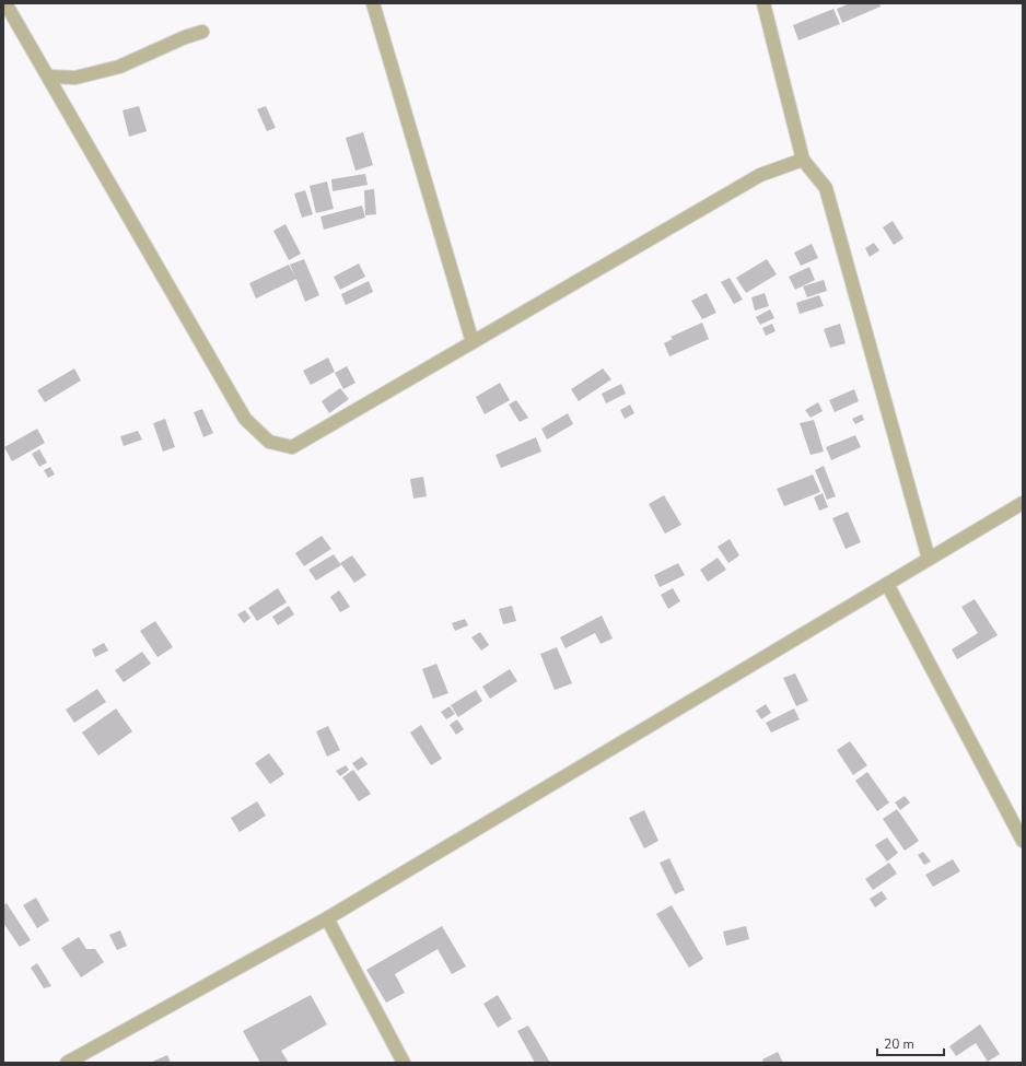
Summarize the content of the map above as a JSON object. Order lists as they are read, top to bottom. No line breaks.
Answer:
{"scale_bar":"20 m"}
